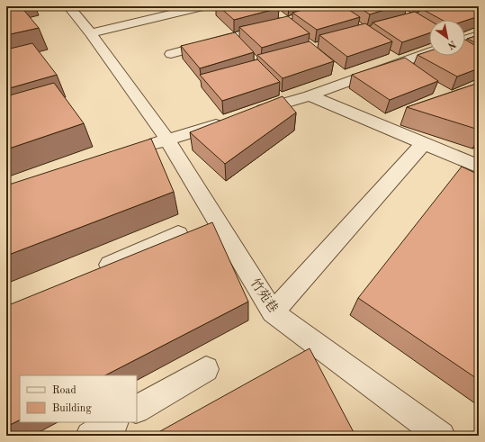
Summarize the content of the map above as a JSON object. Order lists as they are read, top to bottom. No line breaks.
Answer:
{"streets":{"street":["竹苑巷"]},"legend":["Road","Building"],"north":"bottom right"}
